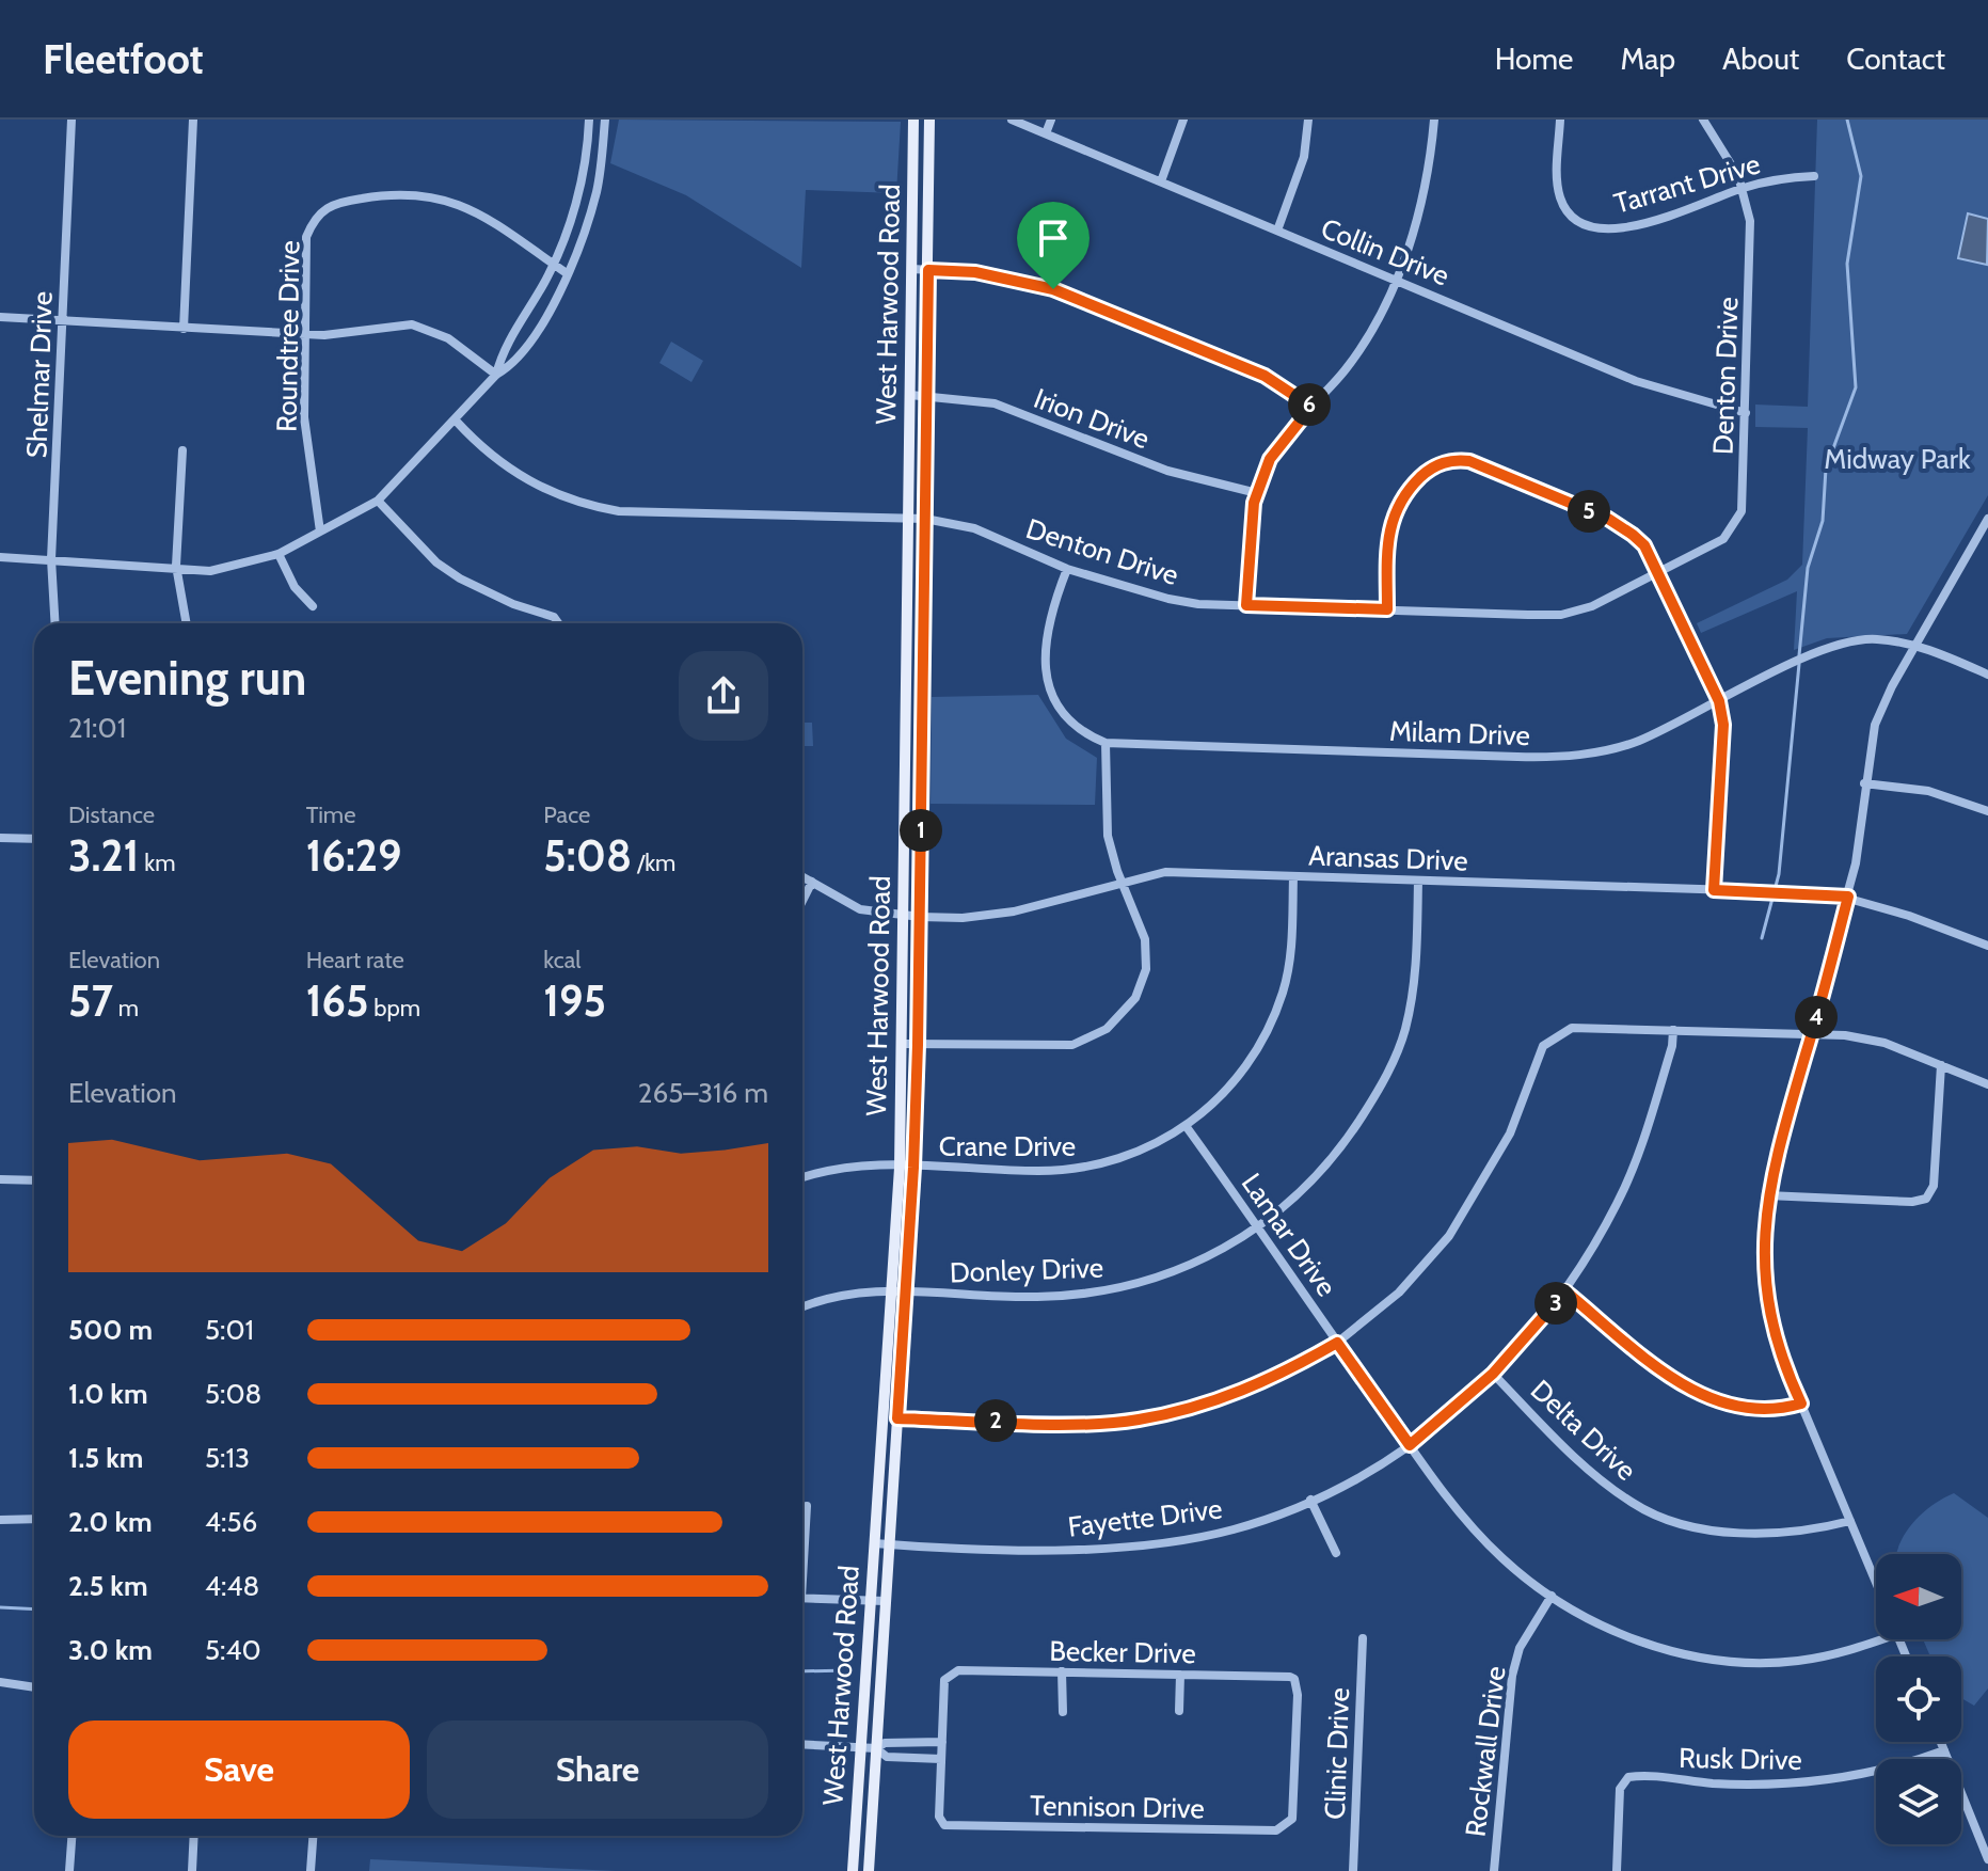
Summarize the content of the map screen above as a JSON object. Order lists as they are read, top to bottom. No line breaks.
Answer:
{"streets":{"main road":["West Harwood Road"],"street":["Tarrant Drive","Collin Drive","Roundtree Drive","Shelmar Drive","Denton Drive","Irion Drive","Milam Drive","Aransas Drive","Crane Drive","Lamar Drive","Donley Drive","Delta Drive","Fayette Drive","Becker Drive","Rockwall Drive","Clinic Drive","Rusk Drive","Tennison Drive"]},"crossings":[["Tarrant Drive","Denton Drive"],["Collin Drive","Denton Drive"],["West Harwood Road","Denton Drive"],["West Harwood Road","Irion Drive"],["West Harwood Road","Aransas Drive"],["West Harwood Road","Crane Drive"],["West Harwood Road","Donley Drive"],["West Harwood Road","Fayette Drive"],["Denton Drive","Milam Drive"],["Aransas Drive","Crane Drive"],["Aransas Drive","Donley Drive"],["Crane Drive","Lamar Drive"],["Lamar Drive","Donley Drive"],["Lamar Drive","Fayette Drive"],["Lamar Drive","Rockwall Drive"],["Delta Drive","Fayette Drive"],["Becker Drive","Tennison Drive"]],"parks":["Midway Park"],"north":"left","page":{"header":"Fleetfoot","nav":["Home","Map","About","Contact"],"pins":["6","5","1","4","3","2"],"heading":["Evening run","21:01"],"stats":[["Distance","3.21 km"],["Time","16:29"],["Pace","5:08 /km"],["Elevation","57 m"],["Heart rate","165 bpm"],["kcal","195"]],"chart":["Elevation","265–316 m"],"list":[{"name":"500 m","note":"5:01"},{"name":"1.0 km","note":"5:08"},{"name":"1.5 km","note":"5:13"},{"name":"2.0 km","note":"4:56"},{"name":"2.5 km","note":"4:48"},{"name":"3.0 km","note":"5:40"}],"buttons":["Save","Share"]}}
